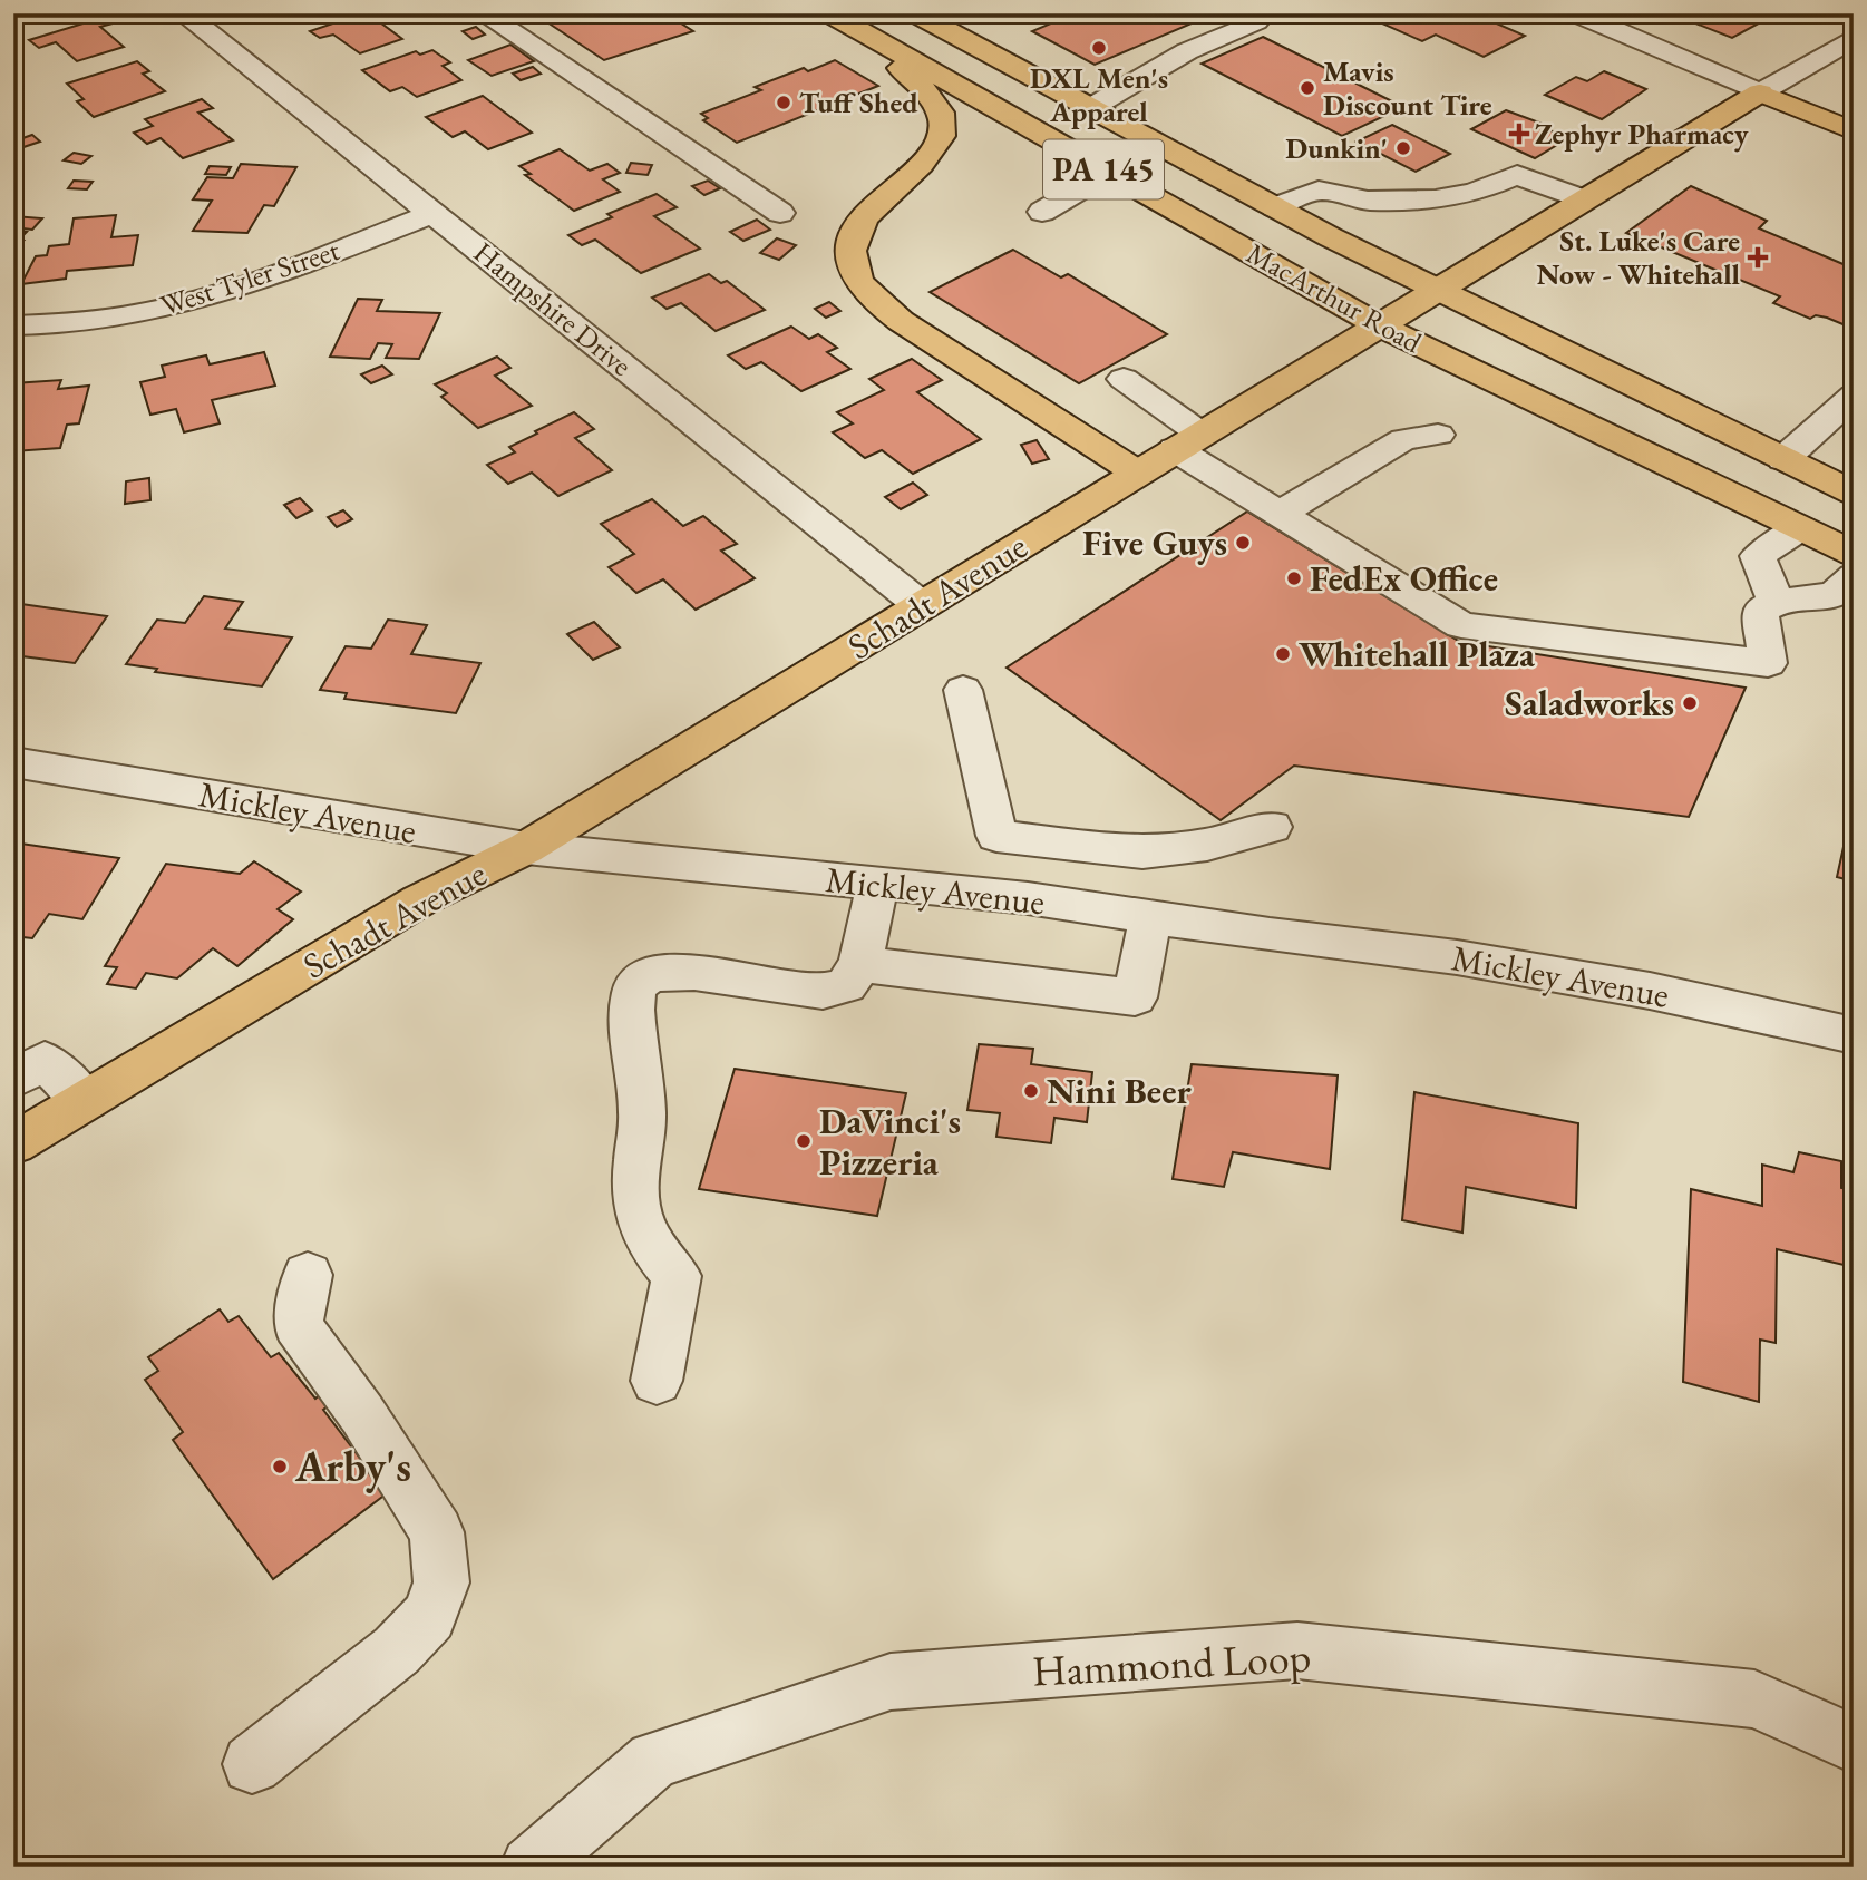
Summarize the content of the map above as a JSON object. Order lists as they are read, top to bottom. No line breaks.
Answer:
{"streets":{"main road":["PA 145","MacArthur Road","Schadt Avenue"],"street":["West Tyler Street","Hampshire Drive","Mickley Avenue","Hammond Loop"]},"crossings":[["West Tyler Street","Hampshire Drive"],["MacArthur Road","Schadt Avenue"],["Hampshire Drive","Schadt Avenue"],["Schadt Avenue","Mickley Avenue"]],"places":{"other":["DXL Men's Apparel","Mavis Discount Tire","Tuff Shed","Dunkin'","Five Guys","FedEx Office","Whitehall Plaza","Saladworks","Nini Beer","DaVinci's Pizzeria","Arby's"],"health":["Zephyr Pharmacy","St. Luke's Care Now - Whitehall"]}}
